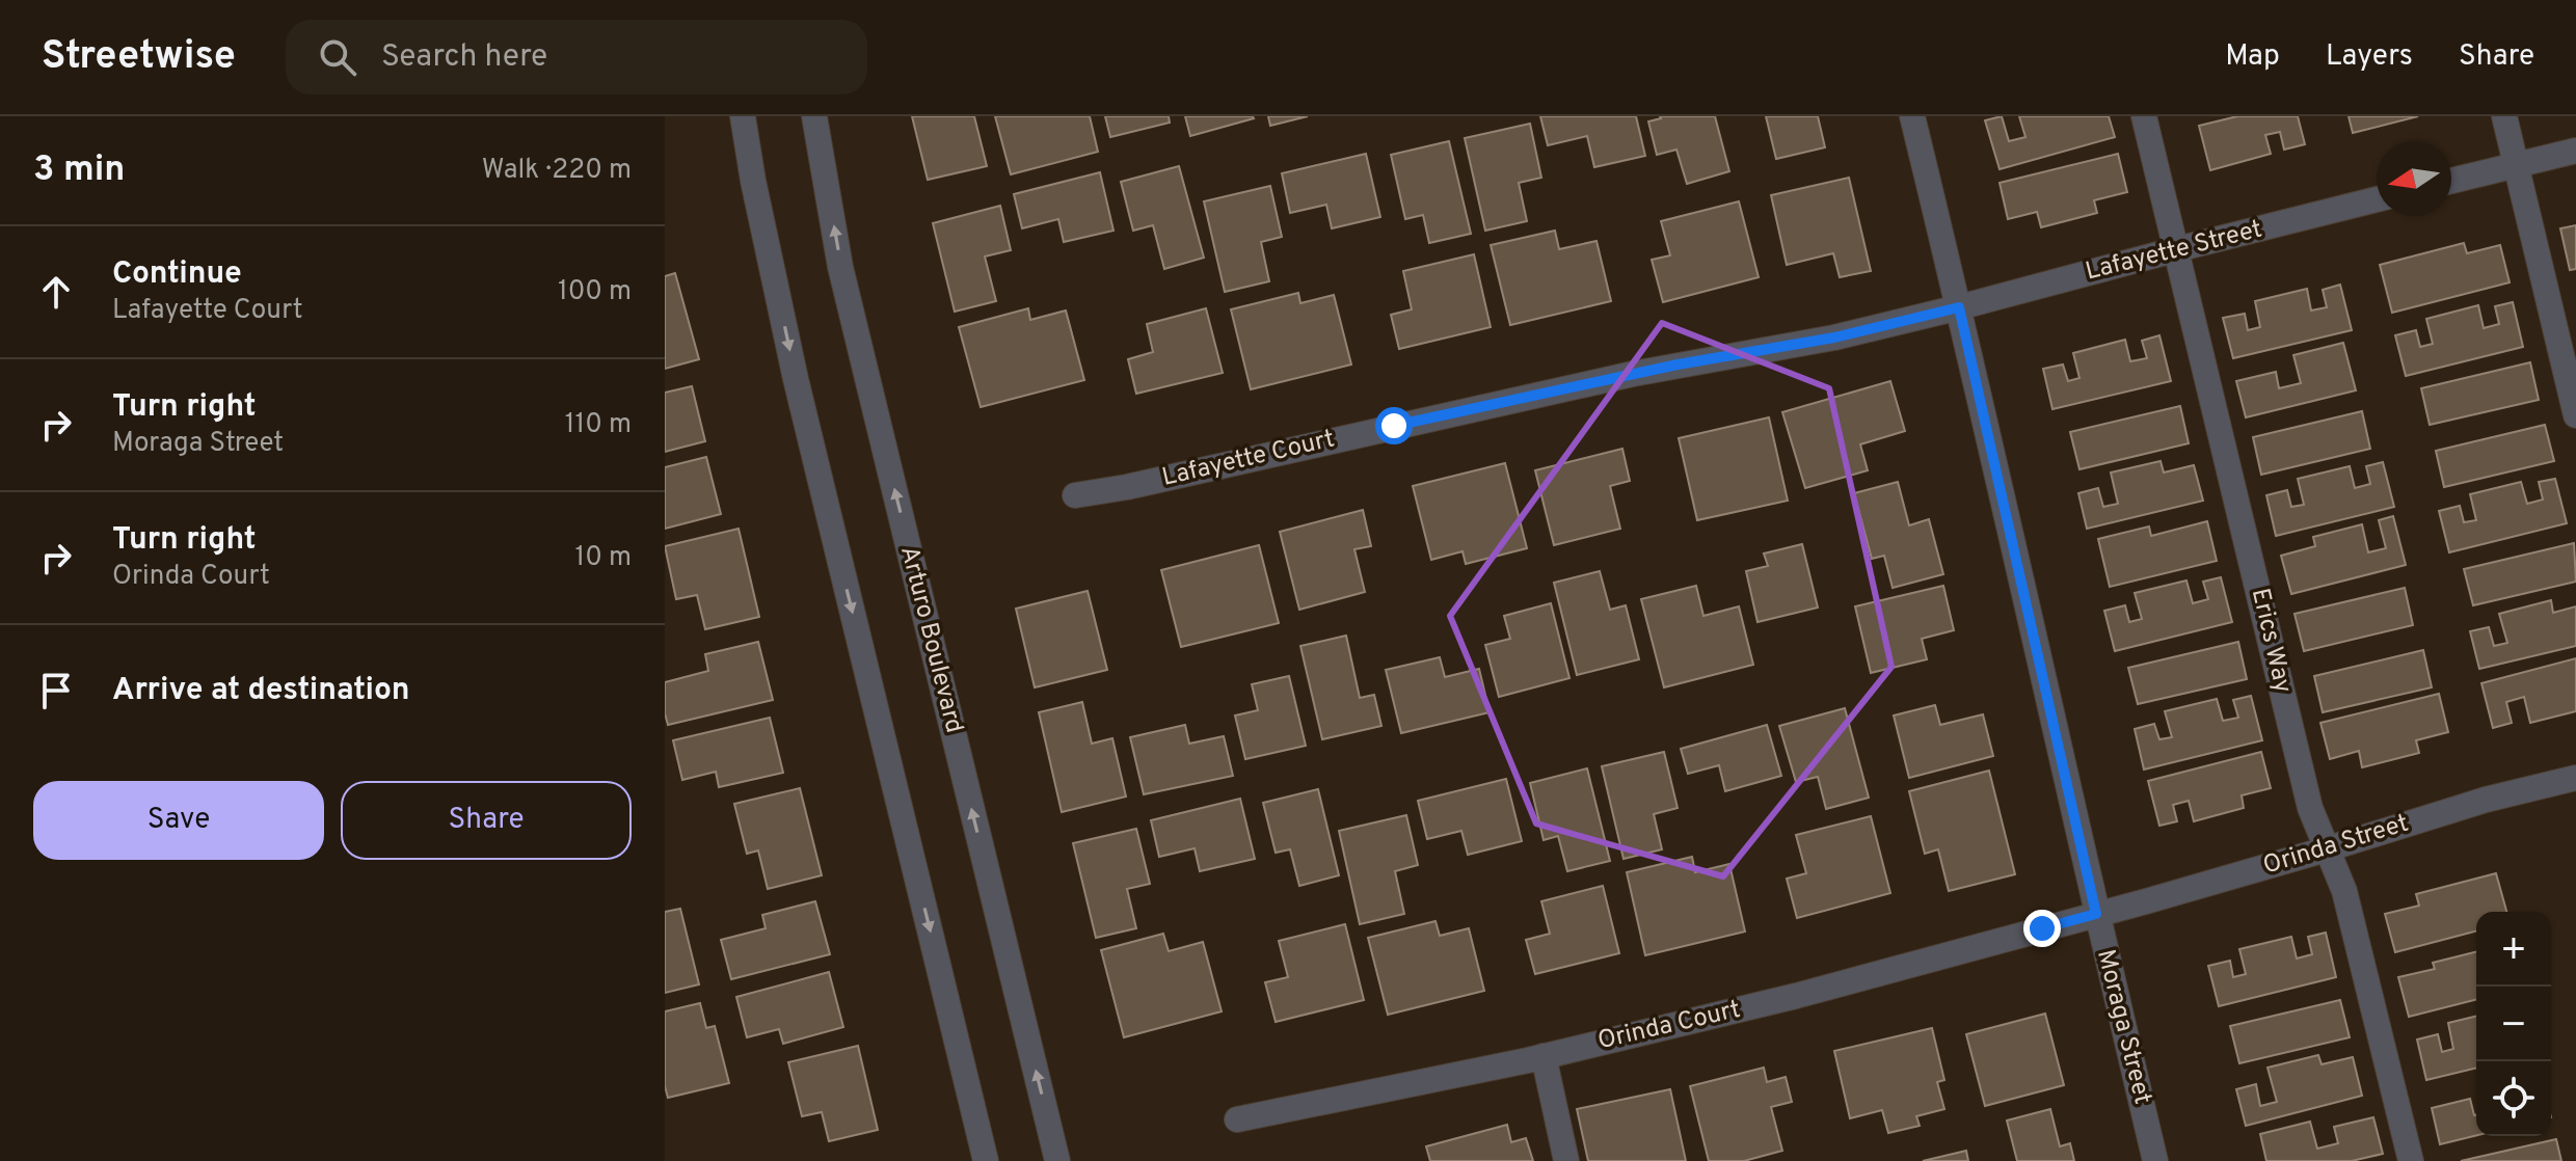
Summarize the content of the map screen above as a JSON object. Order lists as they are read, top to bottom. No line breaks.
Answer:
{"streets":{"street":["Lafayette Street","Lafayette Court","Arturo Boulevard","Erics Way","Orinda Street","Orinda Court","Moraga Street"]},"crossings":[["Lafayette Street","Lafayette Court"],["Lafayette Street","Erics Way"],["Lafayette Street","Moraga Street"],["Lafayette Court","Moraga Street"],["Erics Way","Orinda Street"],["Orinda Street","Orinda Court"],["Orinda Street","Moraga Street"],["Orinda Court","Moraga Street"]],"north":"left","page":{"header":"Streetwise","search":"Search here","nav":["Map","Layers","Share"],"heading":["3 min","Walk · 220 m"],"list":[["Continue","Lafayette Court","100 m"],["Turn right","Moraga Street","110 m"],["Turn right","Orinda Court","10 m"],"Arrive at destination"],"buttons":["Save","Share"],"map_buttons":["+","−"]}}
